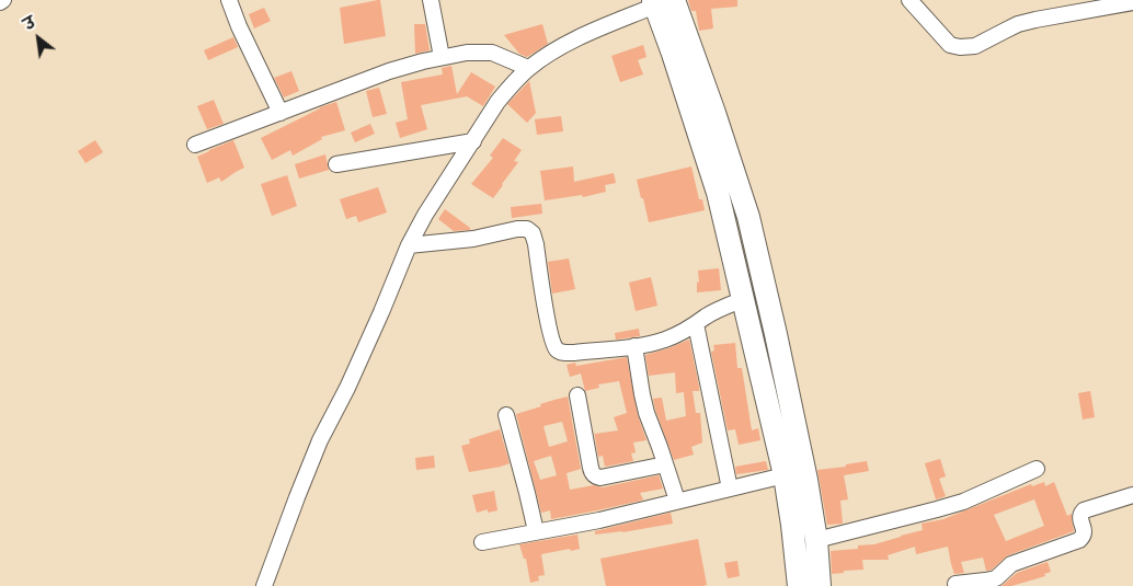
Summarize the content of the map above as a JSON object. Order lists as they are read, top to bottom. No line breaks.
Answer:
{"north":"top left"}
